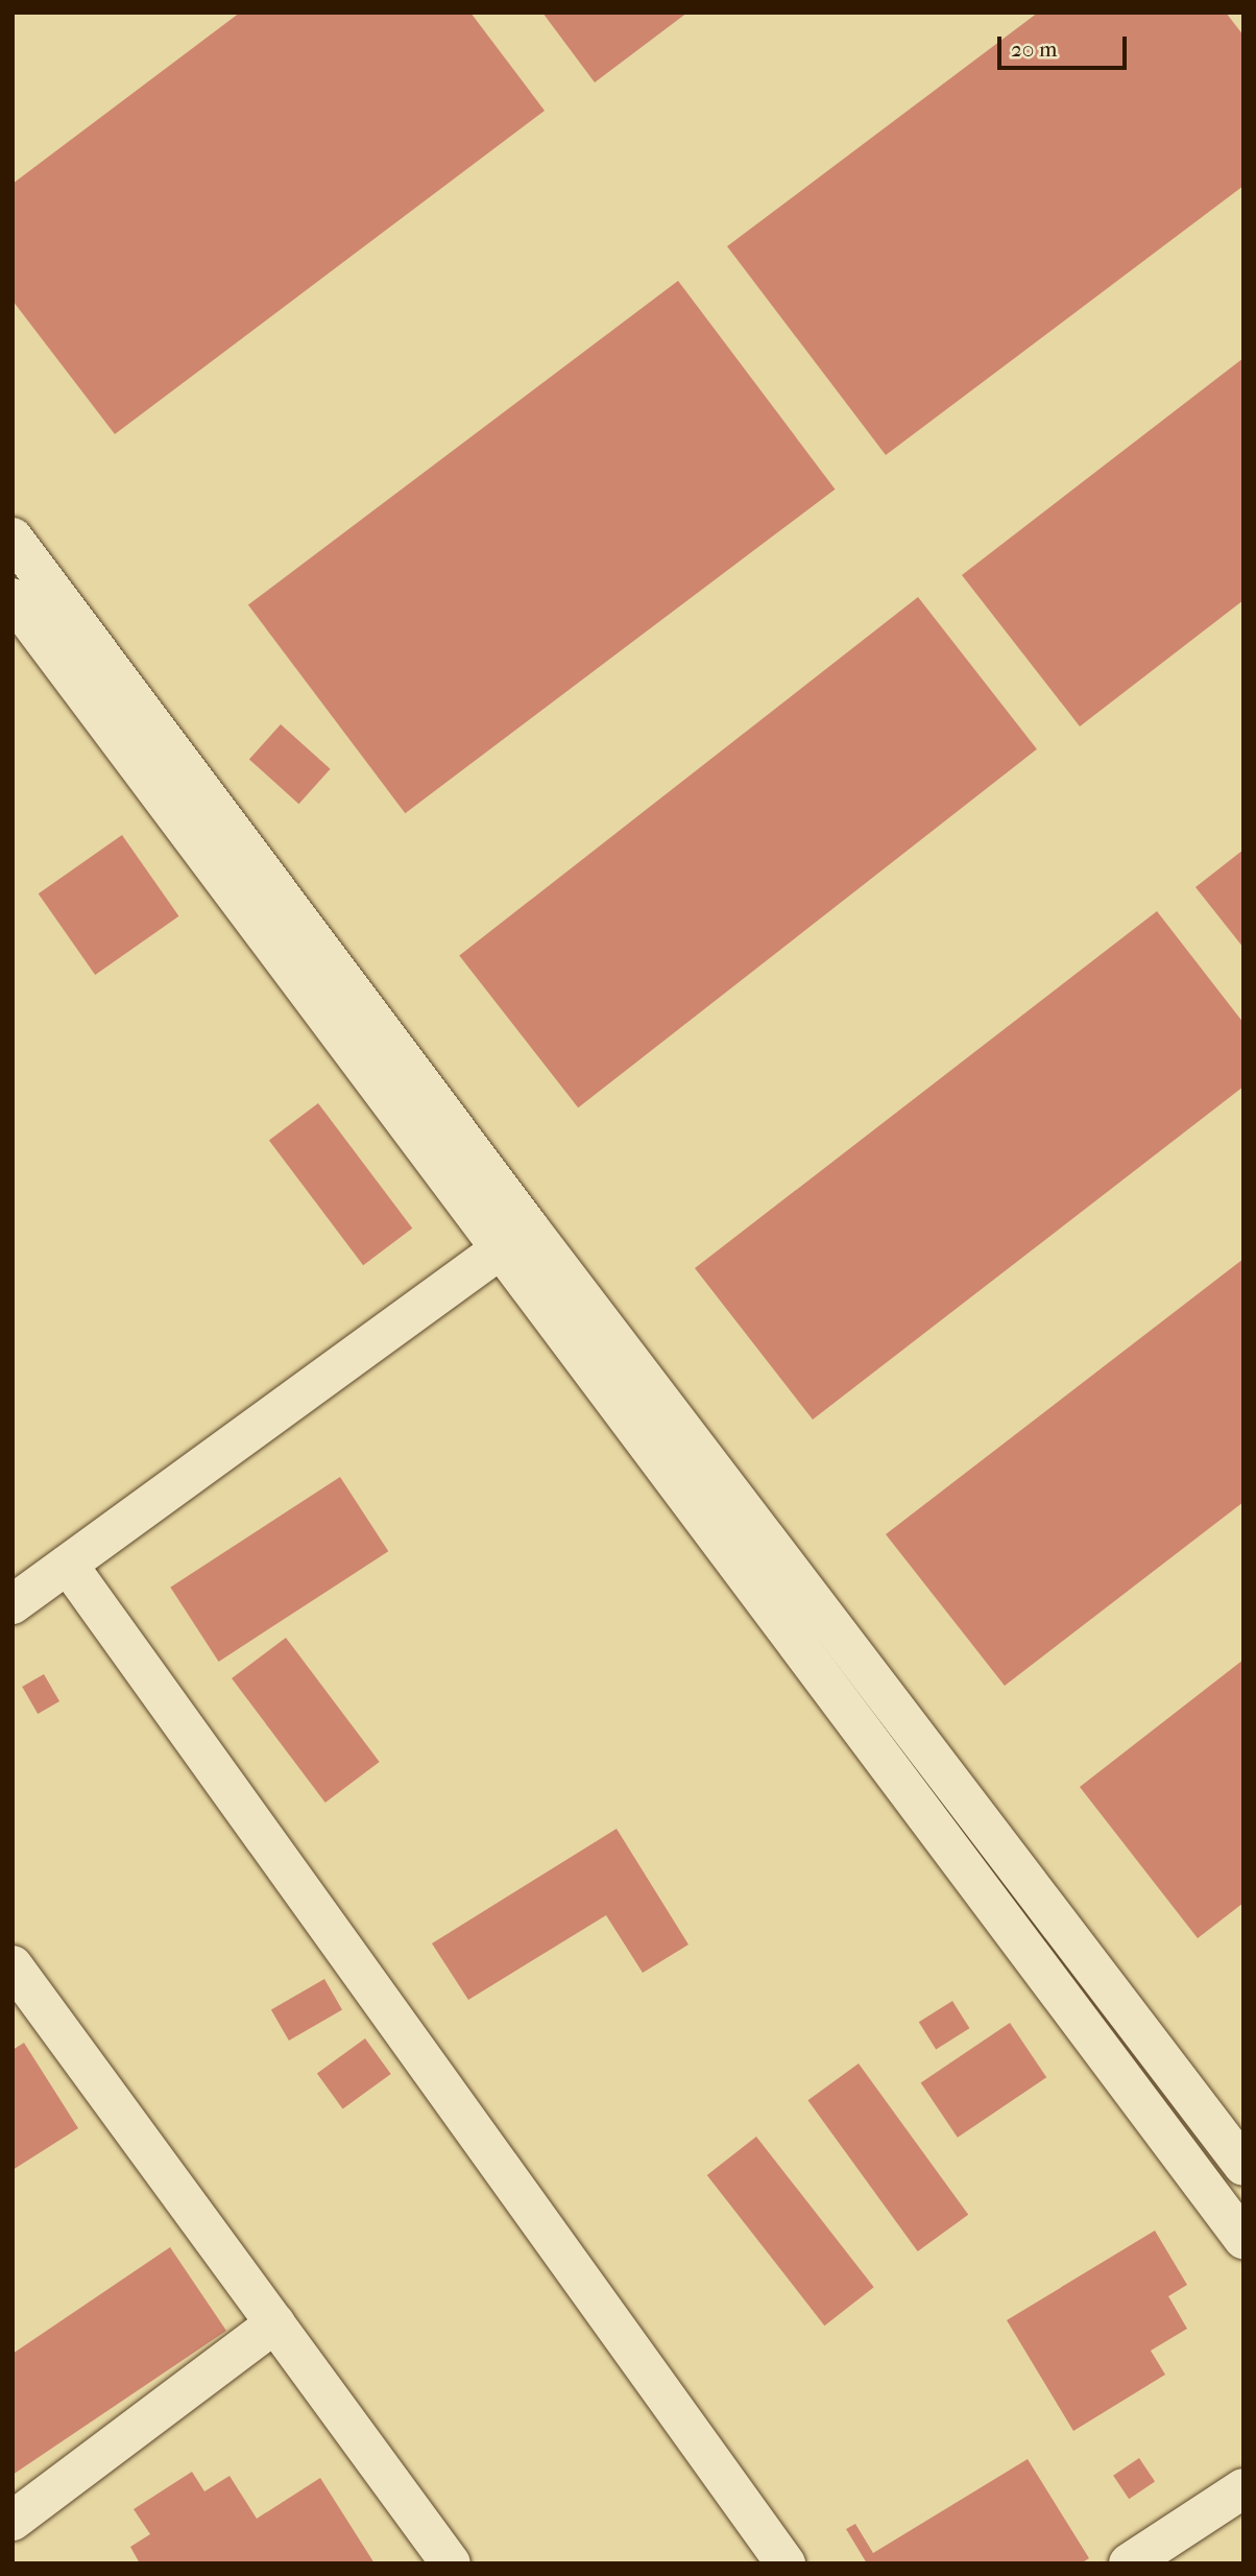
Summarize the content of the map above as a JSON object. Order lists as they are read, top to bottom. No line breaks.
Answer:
{"scale_bar":"20 m"}
